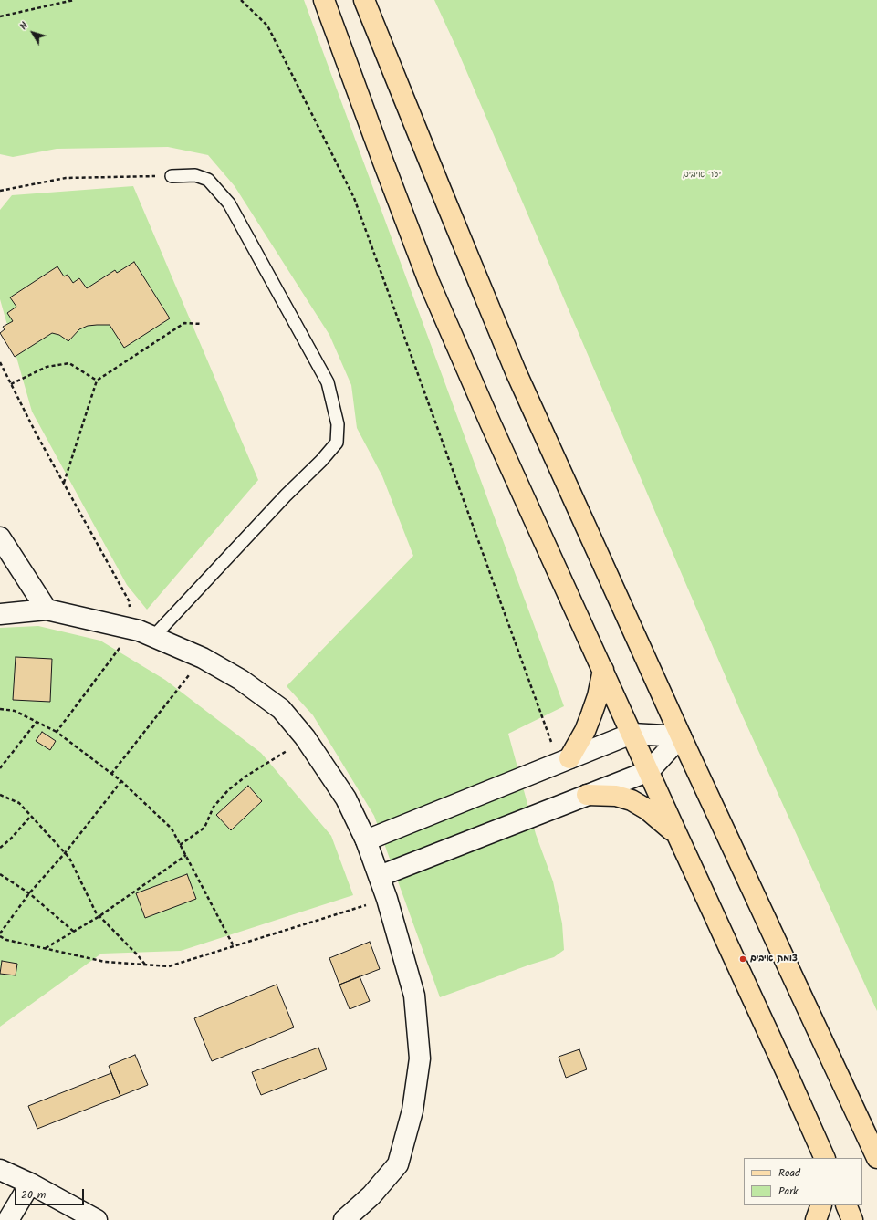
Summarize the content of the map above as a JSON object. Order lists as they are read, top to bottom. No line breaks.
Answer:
{"parks":["יער איבים"],"places":["צומת איבים"],"legend":["Road","Park"],"scale_bar":"20 m","north":"top left"}
